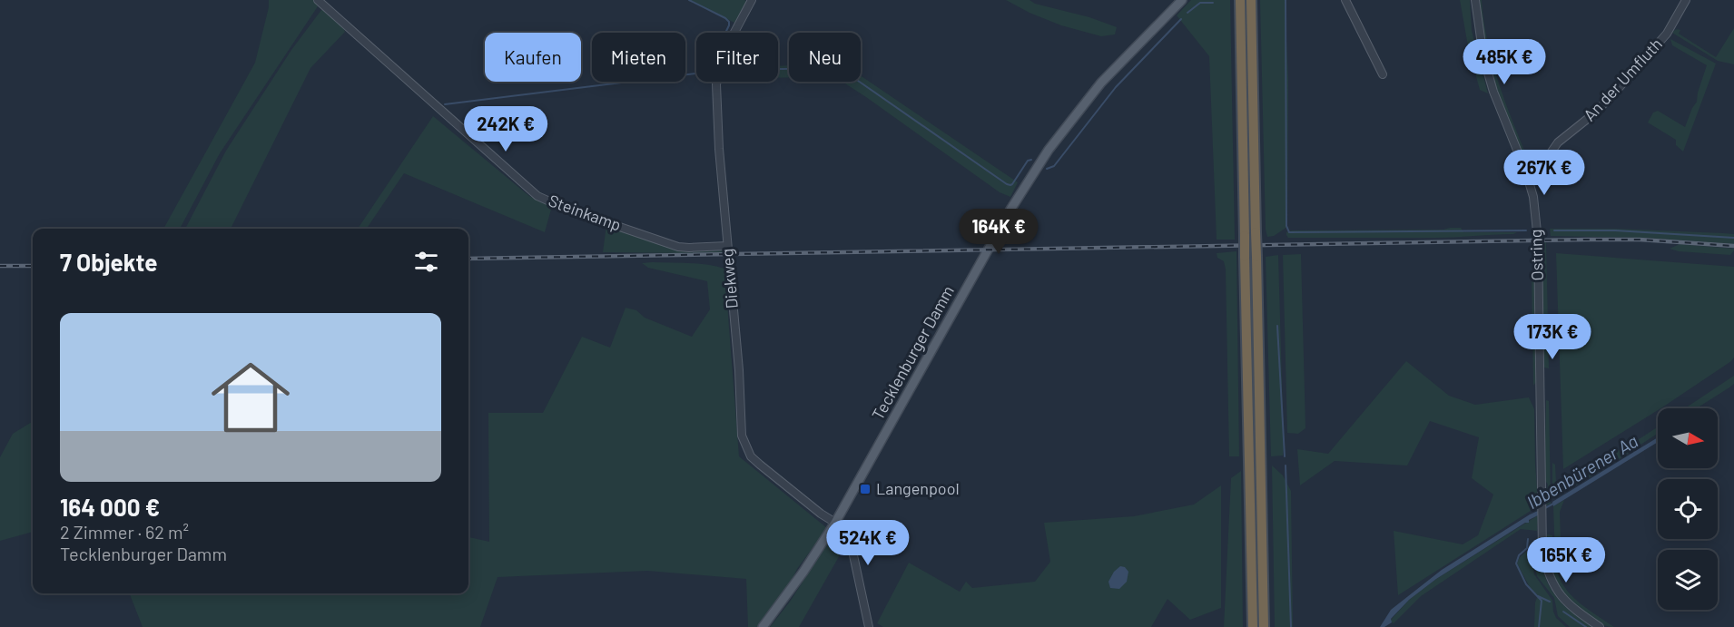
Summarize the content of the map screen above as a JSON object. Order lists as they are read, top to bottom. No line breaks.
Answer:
{"streets":{"main road":["Tecklenburger Damm"],"street":["An der Umfluth","Steinkamp","Ostring","Diekweg"]},"crossings":[["An der Umfluth","Ostring"],["Steinkamp","Diekweg"],["Diekweg","Tecklenburger Damm"]],"water":["Ibbenbürener Aa"],"places":{"transit":["Langenpool"]},"north":"right","page":{"chip":["Kaufen","Mieten","Filter","Neu"],"price":["485K €","242K €","267K €","164K €","173K €","524K €","165K €"],"heading":"7 Objekte","list":[{"name":"164 000 €","note":"2 Zimmer · 62 m² · Tecklenburger Damm"}]}}
